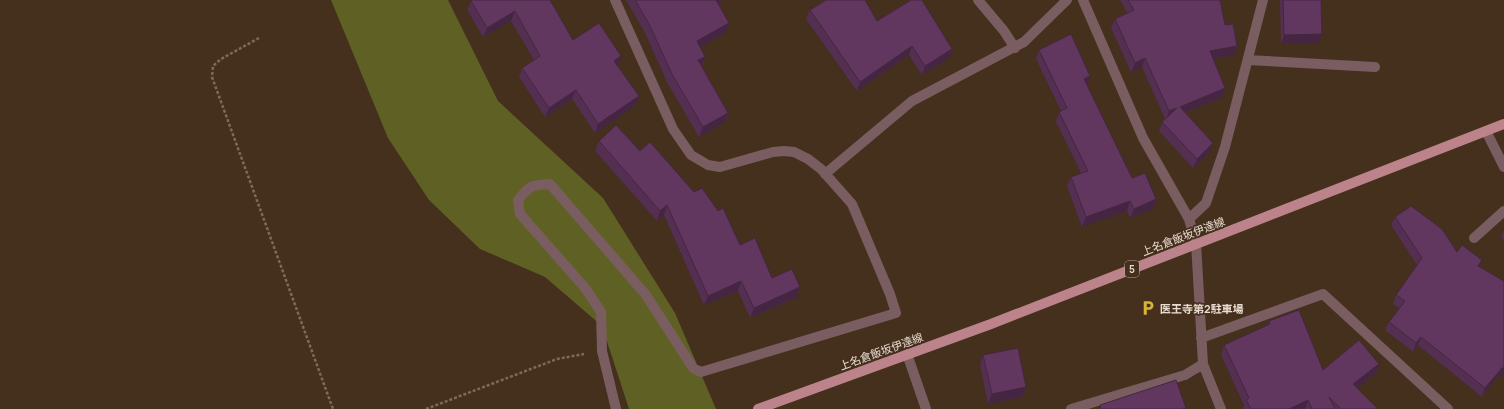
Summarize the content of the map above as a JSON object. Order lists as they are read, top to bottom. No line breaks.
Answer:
{"streets":{"main road":["上名倉飯坂伊達線","5"]},"places":{"parking":["医王寺第2駐車場"]}}
